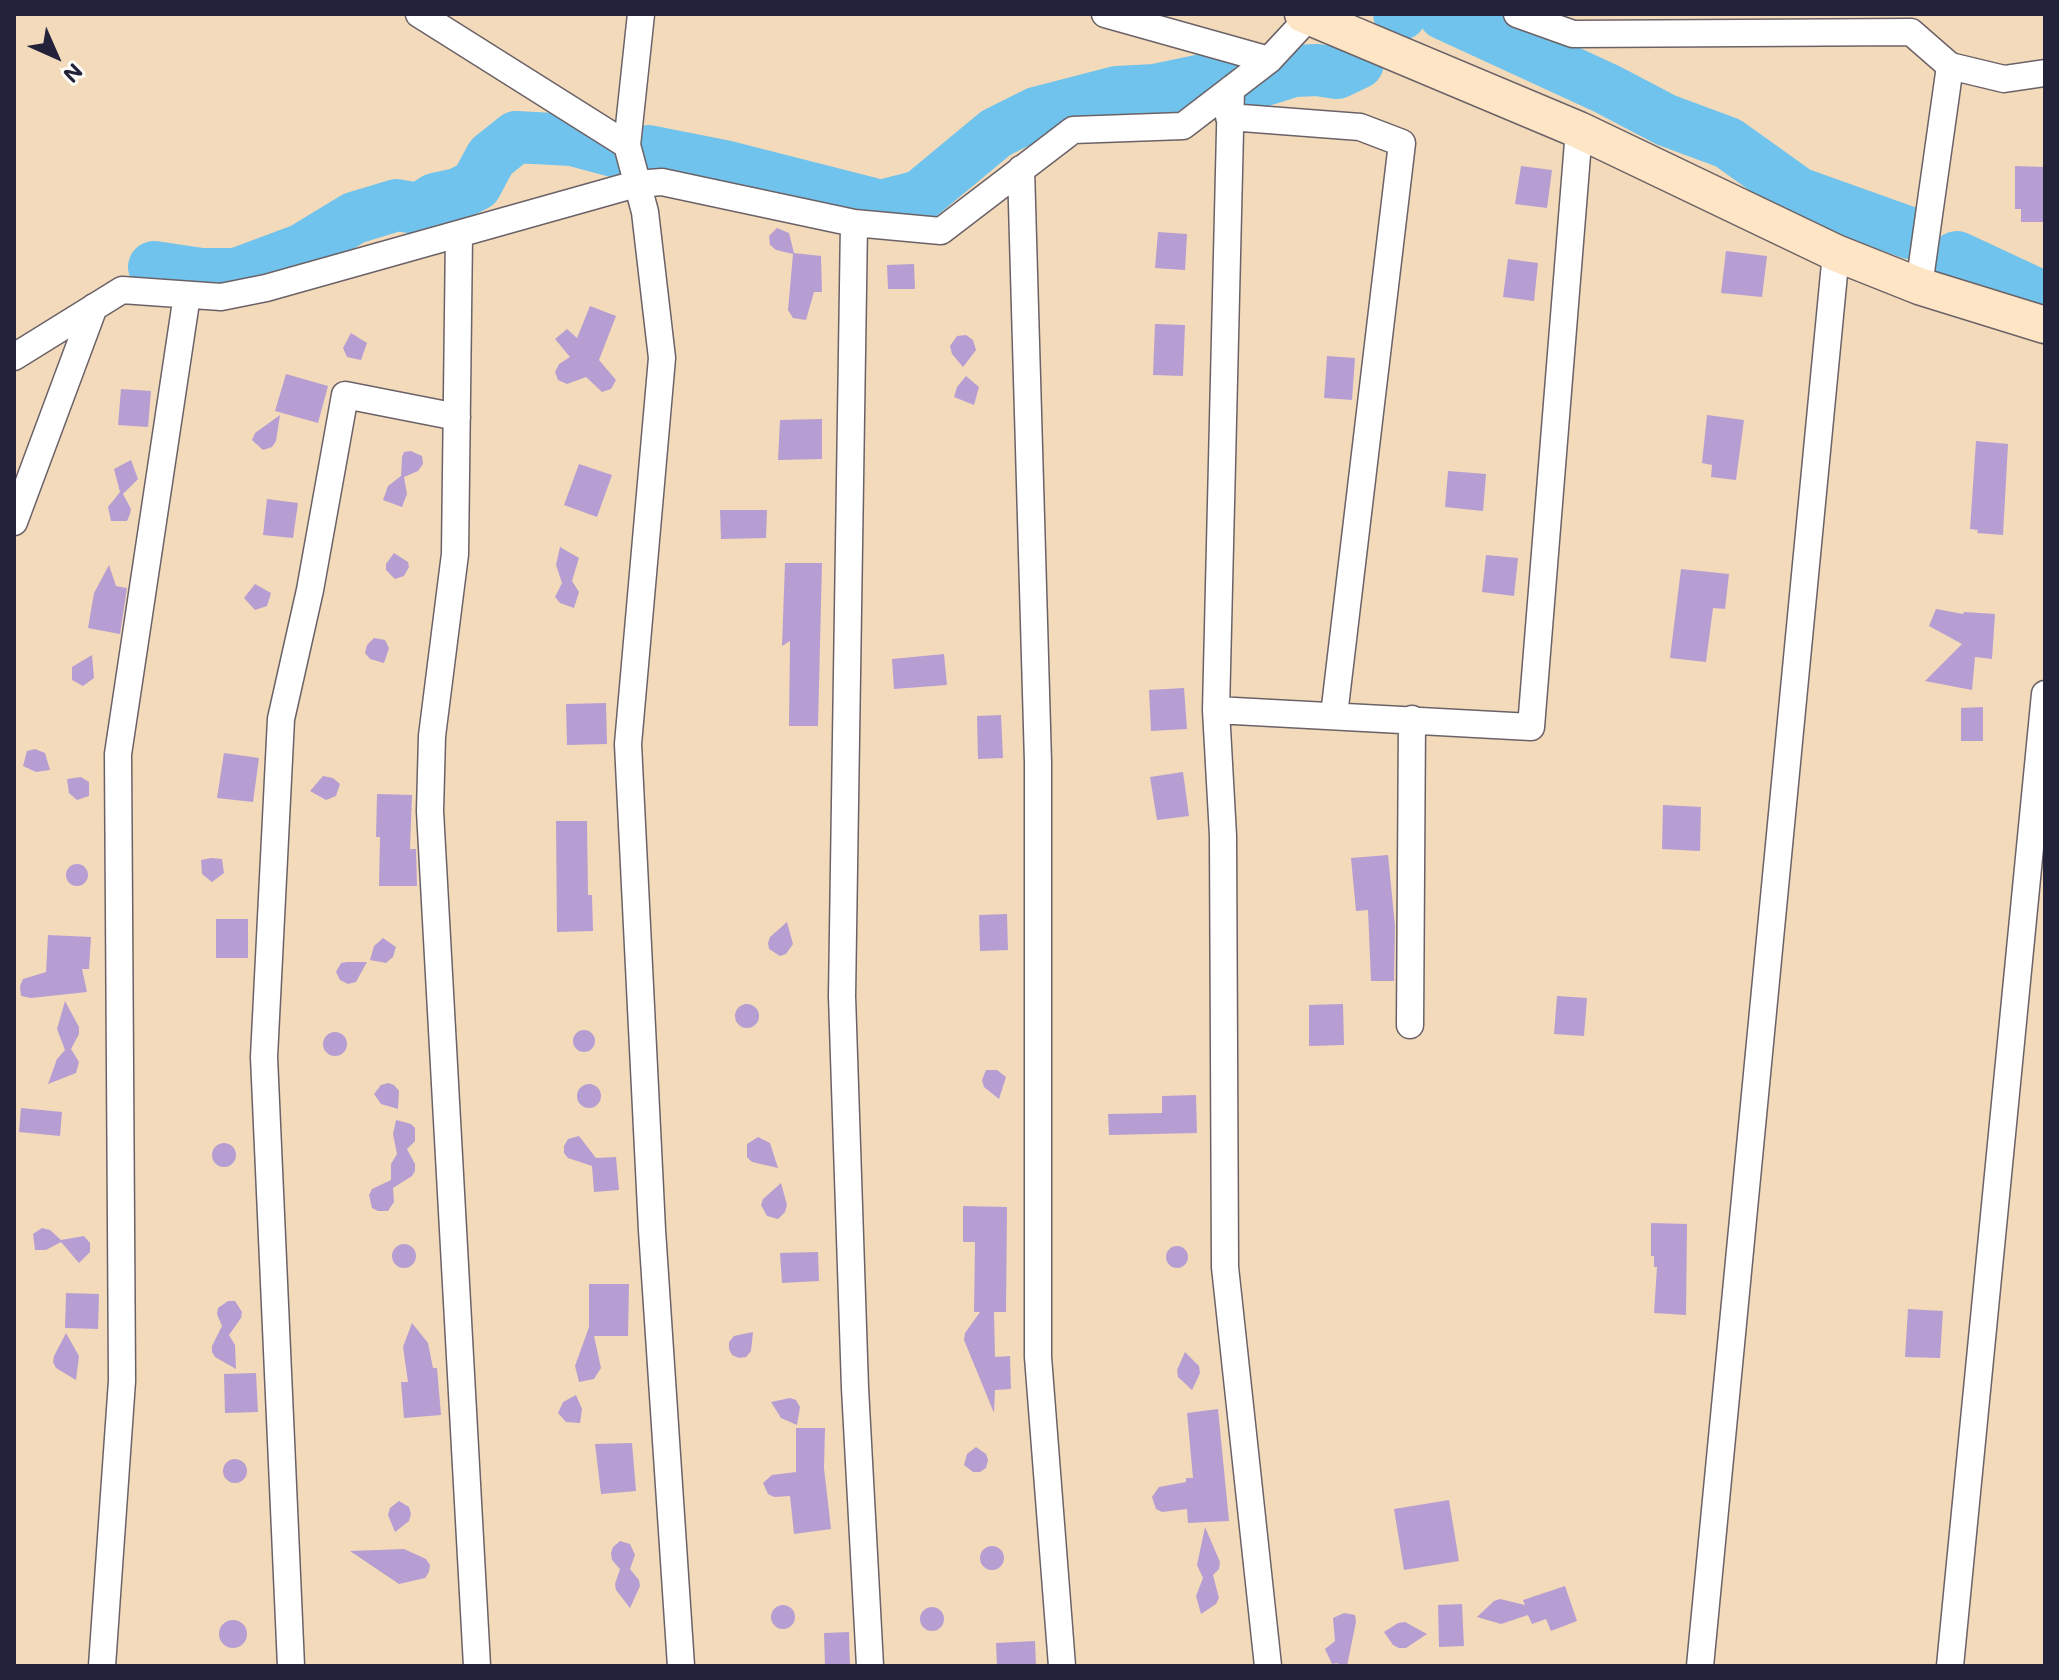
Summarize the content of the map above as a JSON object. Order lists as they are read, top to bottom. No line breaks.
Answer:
{"north":"bottom right"}
